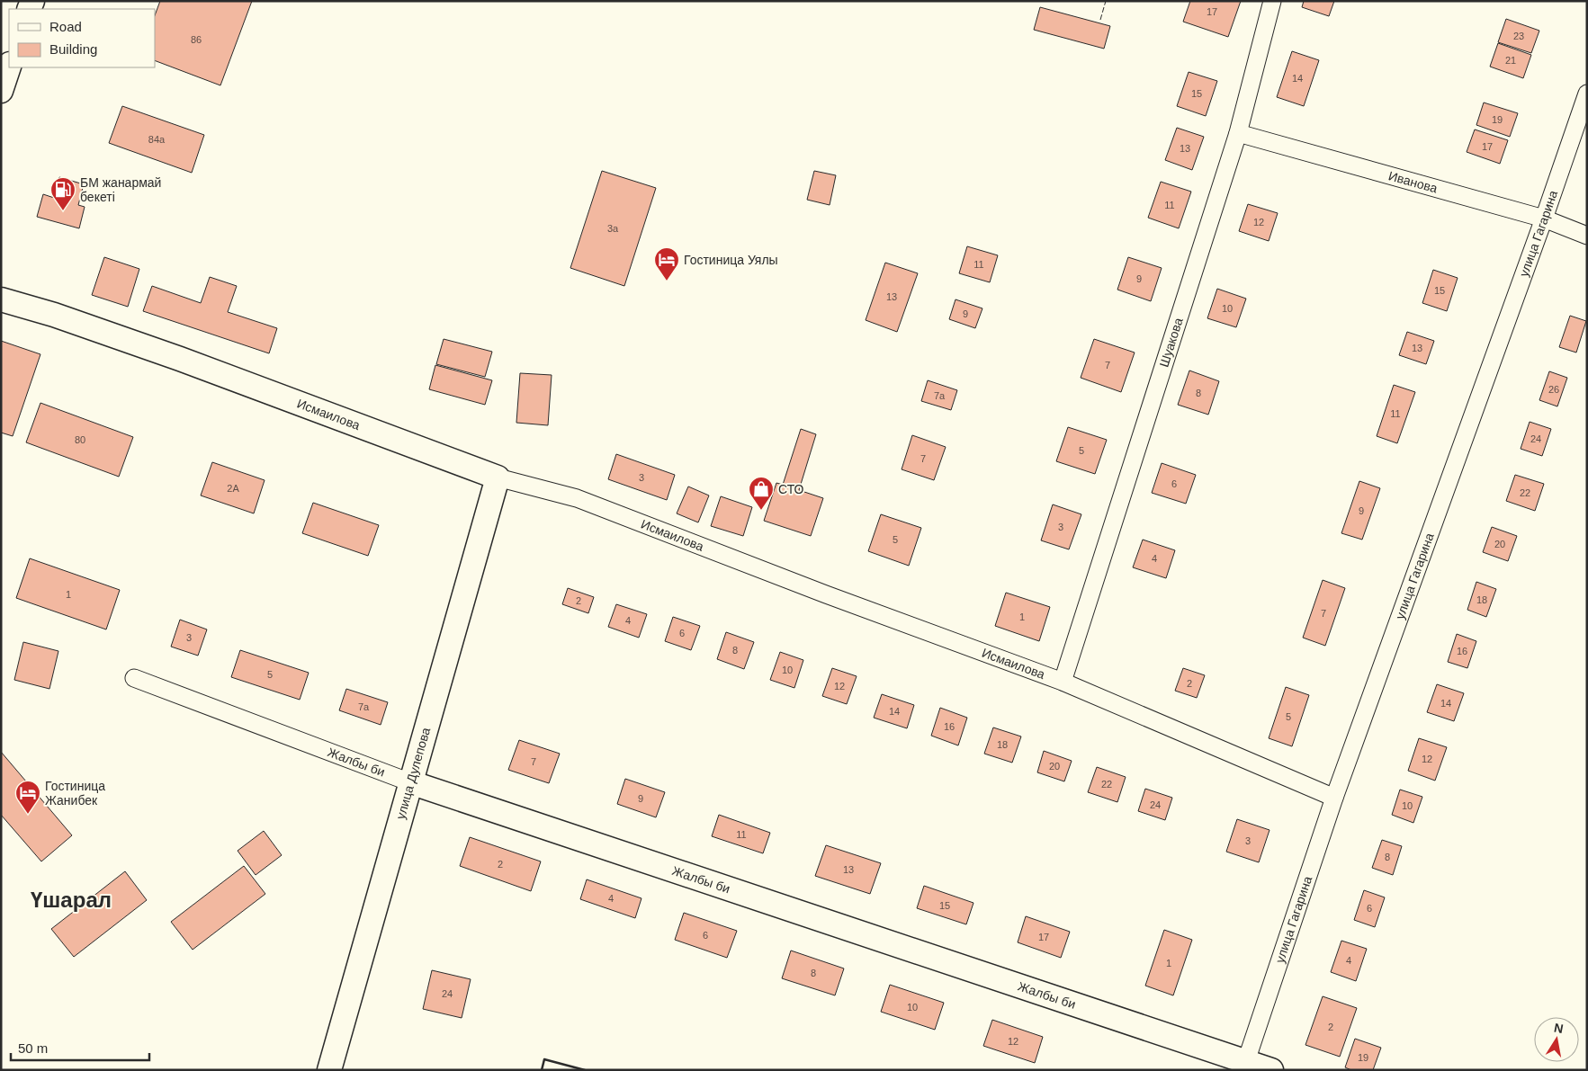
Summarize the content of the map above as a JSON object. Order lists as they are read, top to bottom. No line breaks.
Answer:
{"streets":{"street":["Иванова","улица Гагарина","Шуакова","Исмаилова","Жалбы би","улица Дулепова"]},"crossings":[["Иванова","улица Гагарина"],["Иванова","Шуакова"],["улица Гагарина","Исмаилова"],["улица Гагарина","Жалбы би"],["Шуакова","Исмаилова"],["Исмаилова","улица Дулепова"],["Жалбы би","улица Дулепова"]],"districts":["Үшарал"],"places":{"fuel station":["БМ жанармай бекеті"],"hotel":["Гостиница Уялы","Гостиница Жанибек"],"shop":["СТО"]},"house_numbers":["17","23","86","21","14","15","19","84а","17","13","11","12","3а","11","9","15","13","10","9","13","7","26","8","7а","11","24","80","5","7","3","6","2А","22","9","3","5","20","4","1","18","2","7","1","4","6","3","8","16","10","5","2","12","14","7а","14","5","16","18","12","7","20","22","9","24","10","11","3","8","2","13","4","15","6","6","17","4","1","8","24","10","2","12","19"],"legend":["Road","Building"],"scale_bar":"50 m","north":"top"}
